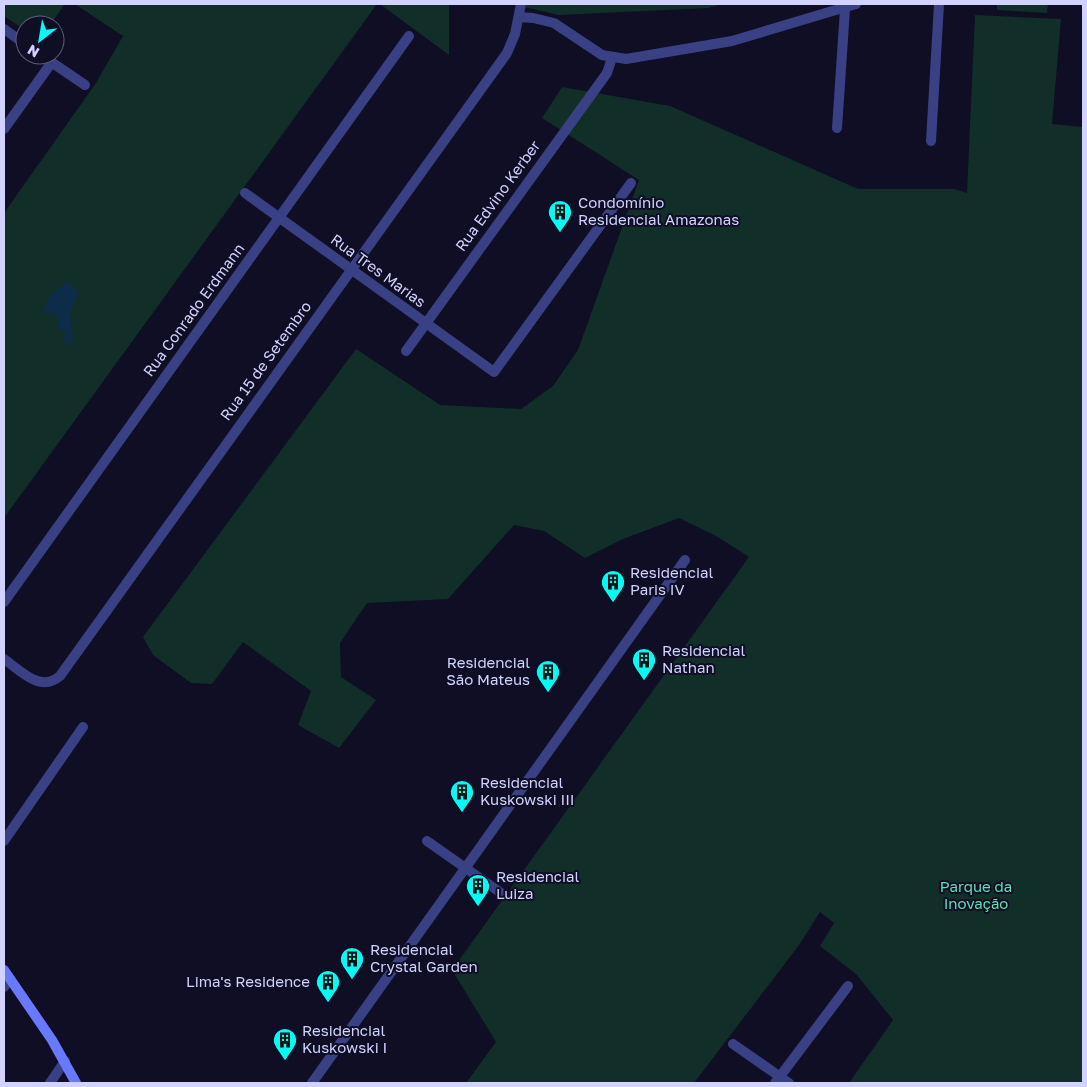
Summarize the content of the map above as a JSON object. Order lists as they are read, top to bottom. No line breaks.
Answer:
{"streets":{"street":["Rua Edvino Kerber","Rua Tres Marias","Rua Conrado Erdmann","Rua 15 de Setembro"]},"crossings":[["Rua Edvino Kerber","Rua Tres Marias"],["Rua Tres Marias","Rua Conrado Erdmann"],["Rua Tres Marias","Rua 15 de Setembro"]],"parks":["Parque da Inovação"],"places":{"building":["Condomínio Residencial Amazonas","Residencial Paris IV","Residencial Nathan","Residencial São Mateus","Residencial Kuskowski III","Residencial Luiza","Residencial Crystal Garden","Lima's Residence","Residencial Kuskowski I"]},"north":"bottom left"}
